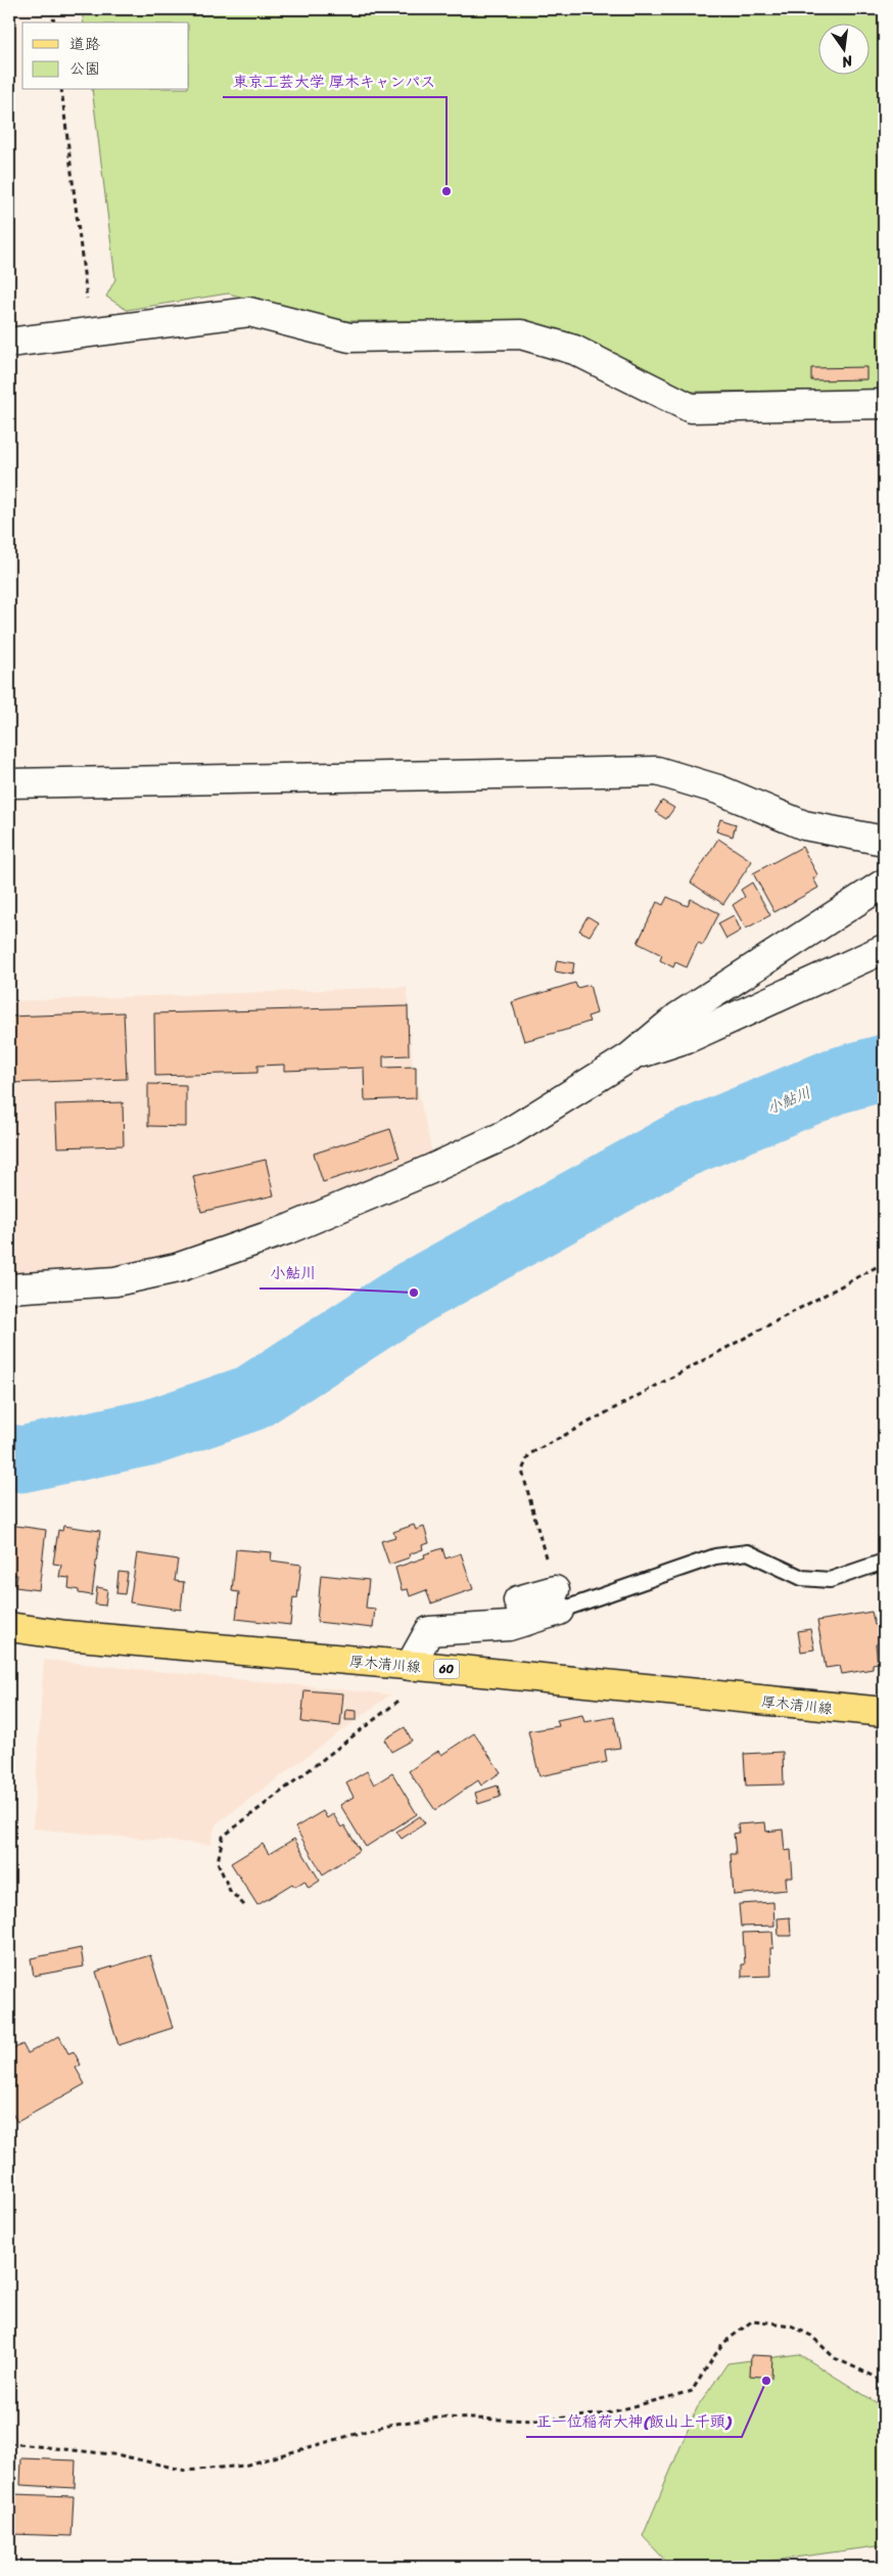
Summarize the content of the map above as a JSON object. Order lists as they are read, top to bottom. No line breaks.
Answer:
{"streets":{"main road":["厚木清川線","60"]},"water":["小鮎川"],"places":["東京工芸大学 厚木キャンパス","小鮎川","正一位稲荷大神(飯山上千頭)"],"legend":["道路","公園"],"north":"bottom"}
